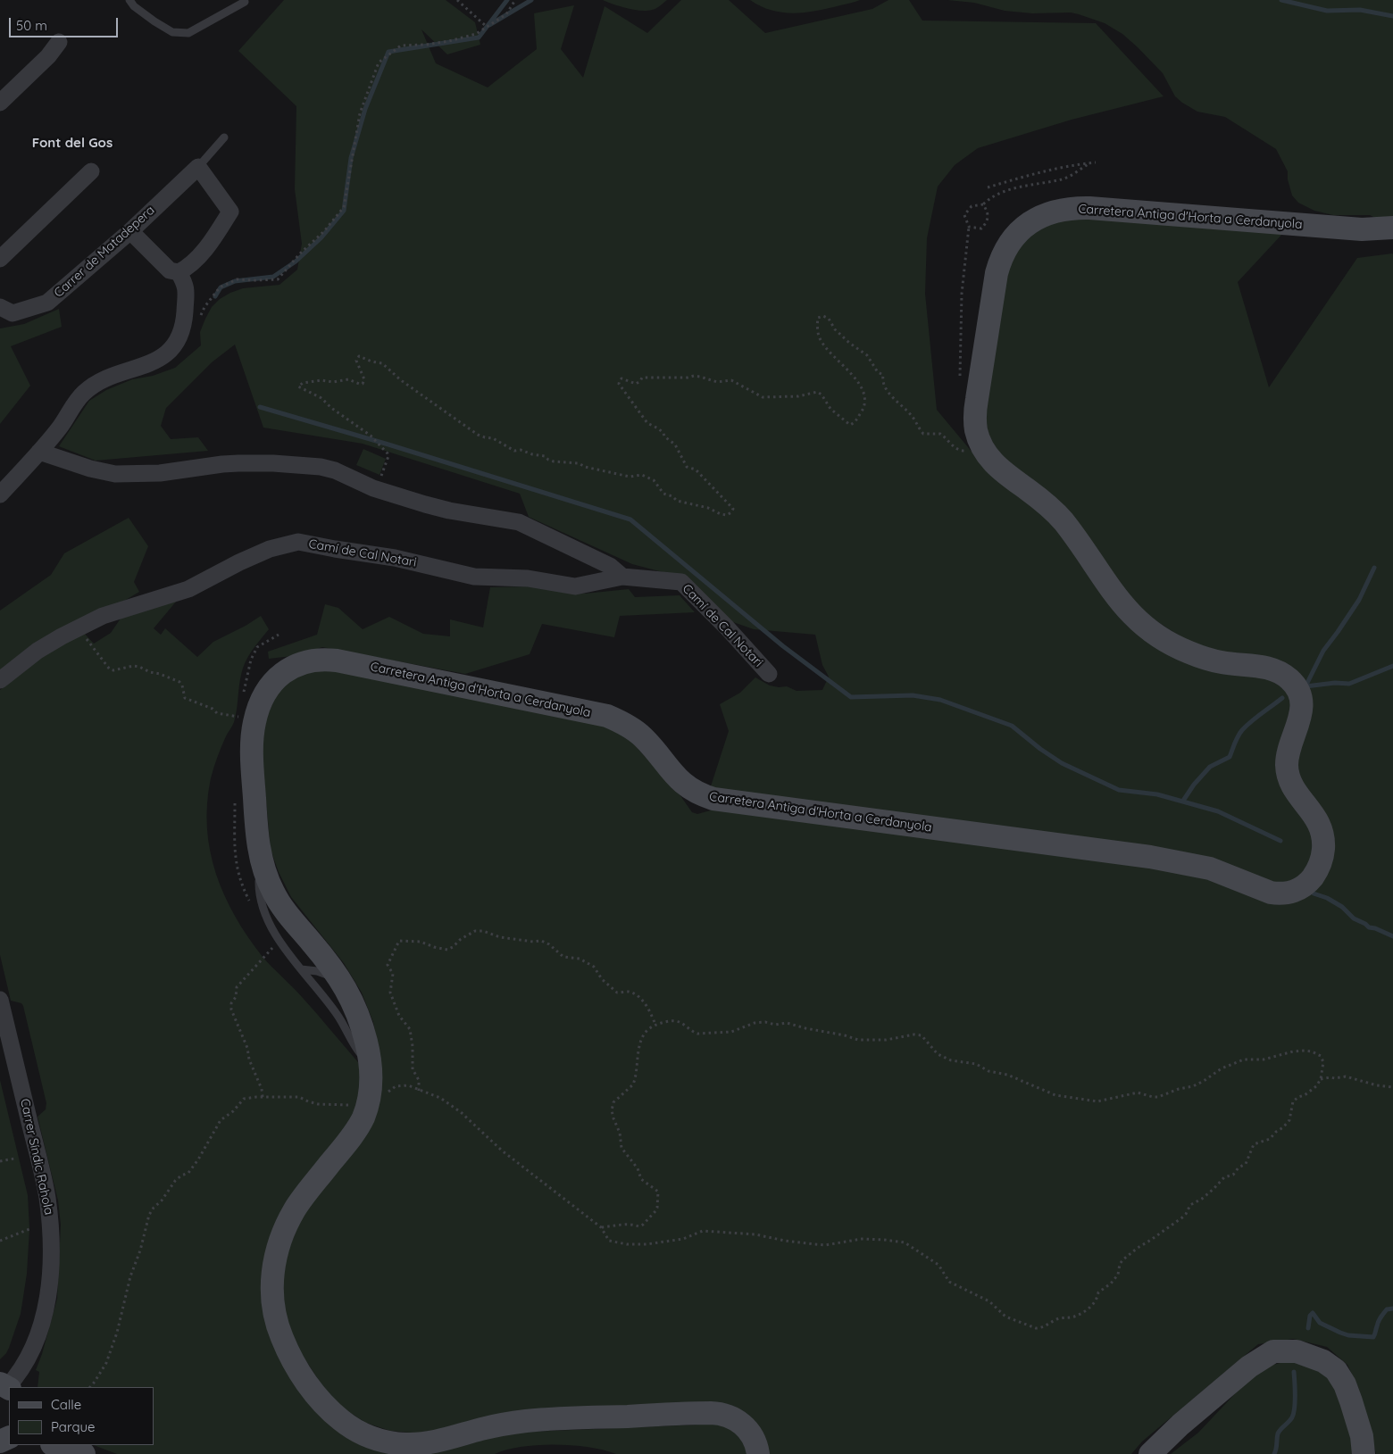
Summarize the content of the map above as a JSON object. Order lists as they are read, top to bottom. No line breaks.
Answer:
{"streets":{"street":["Carretera Antiga d'Horta a Cerdanyola","Carrer de Matadepera","Camí de Cal Notari","Carrer Síndic Rahola"]},"districts":["Font del Gos"],"legend":["Calle","Parque"],"scale_bar":"50 m"}
